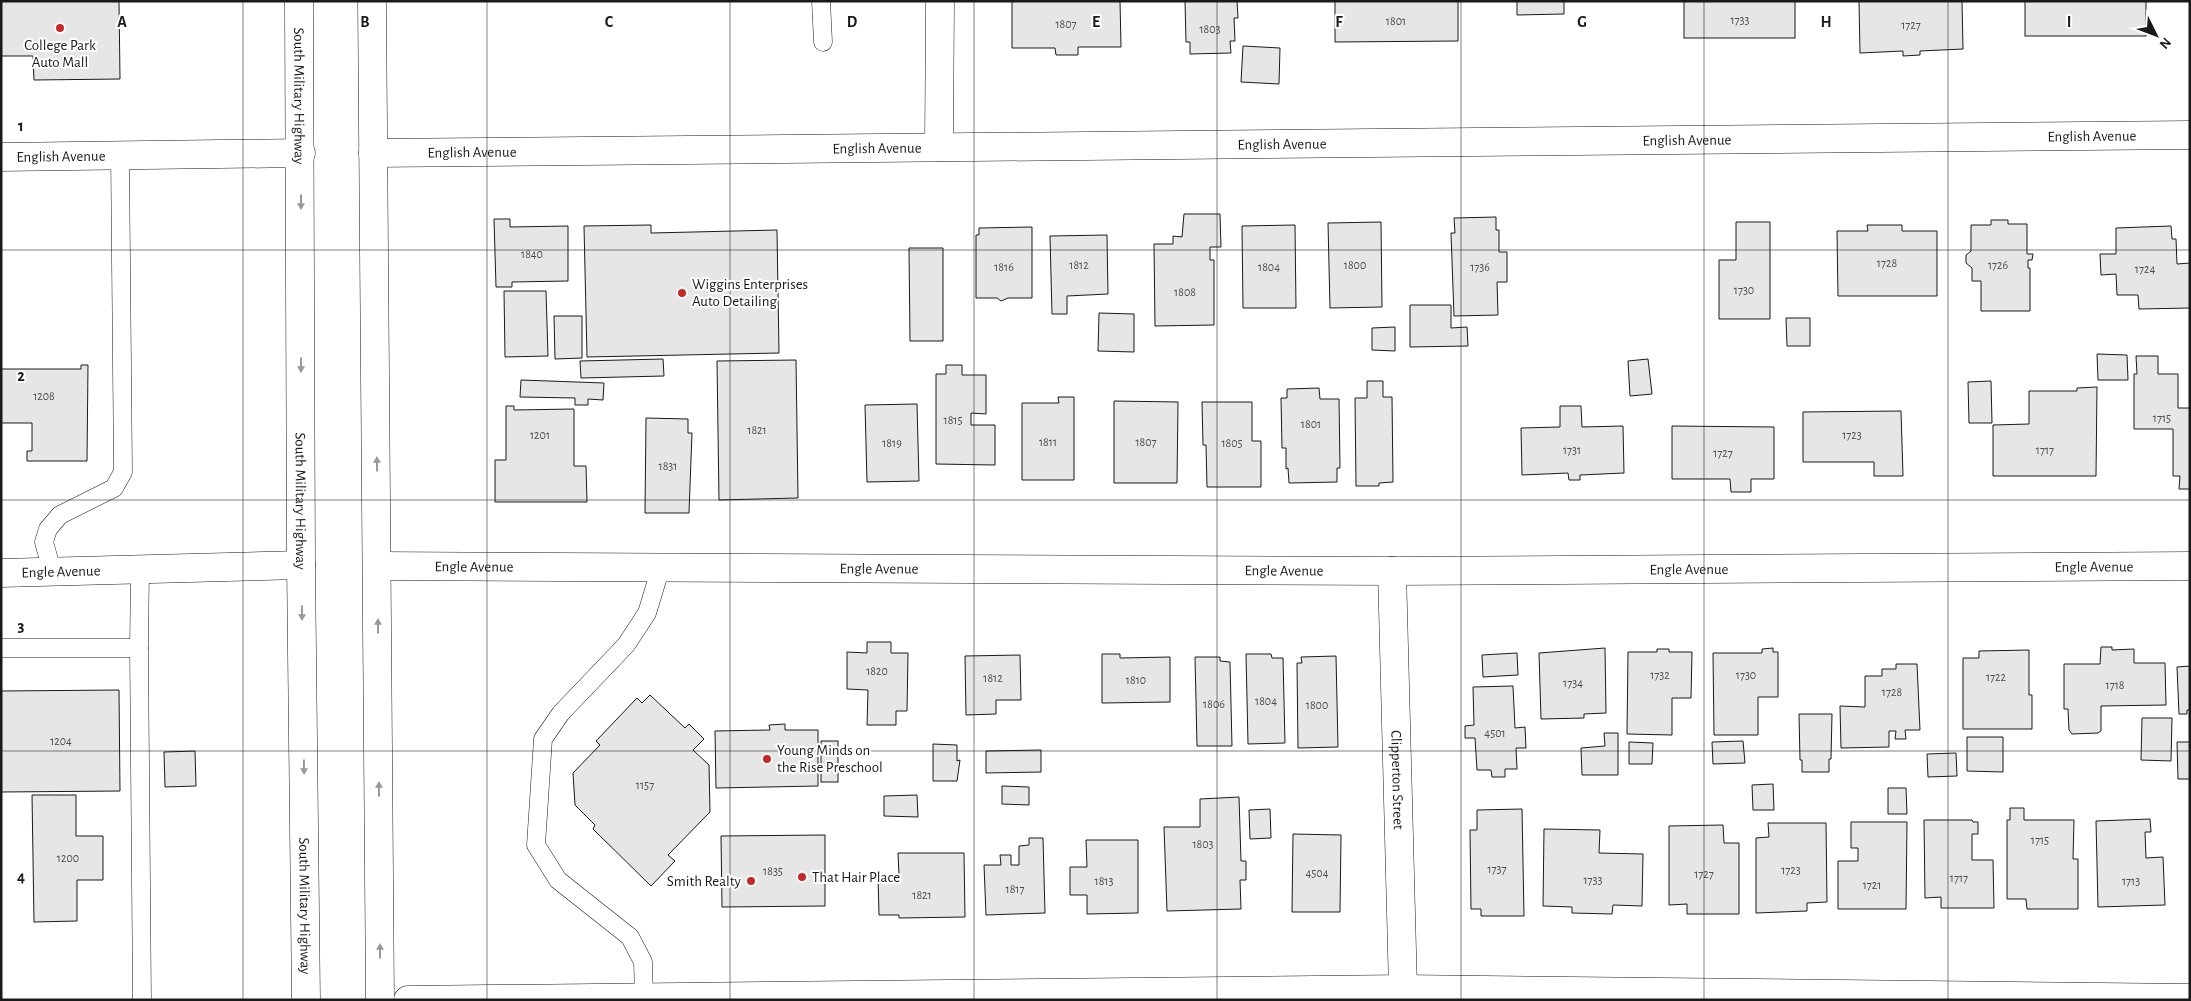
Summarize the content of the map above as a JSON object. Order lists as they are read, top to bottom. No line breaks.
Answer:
{"streets":{"street":["South Military Highway","English Avenue","Engle Avenue","Clipperton Street"]},"crossings":[["South Military Highway","English Avenue"],["South Military Highway","Engle Avenue"],["Engle Avenue","Clipperton Street"]],"places":["College Park Auto Mall","Wiggins Enterprises Auto Detailing","Young Minds on the Rise Preschool","That Hair Place","Smith Realty"],"house_numbers":["1733","1801","1807","1727","1803","1840","1728","1812","1800","1726","1816","1804","1736","1724","1730","1808","1208","1715","1815","1801","1821","1201","1723","1811","1807","1819","1805","1731","1717","1727","1831","1820","1732","1730","1722","1812","1810","1734","1718","1728","1804","1806","1800","4501","1204","1157","1715","1803","1200","1737","1723","1835","4504","1727","1717","1733","1813","1713","1721","1817","1821"],"north":"bottom right","grid":{"columns":["A","B","C","D","E","F","G","H","I"],"rows":["1","2","3","4"]}}
